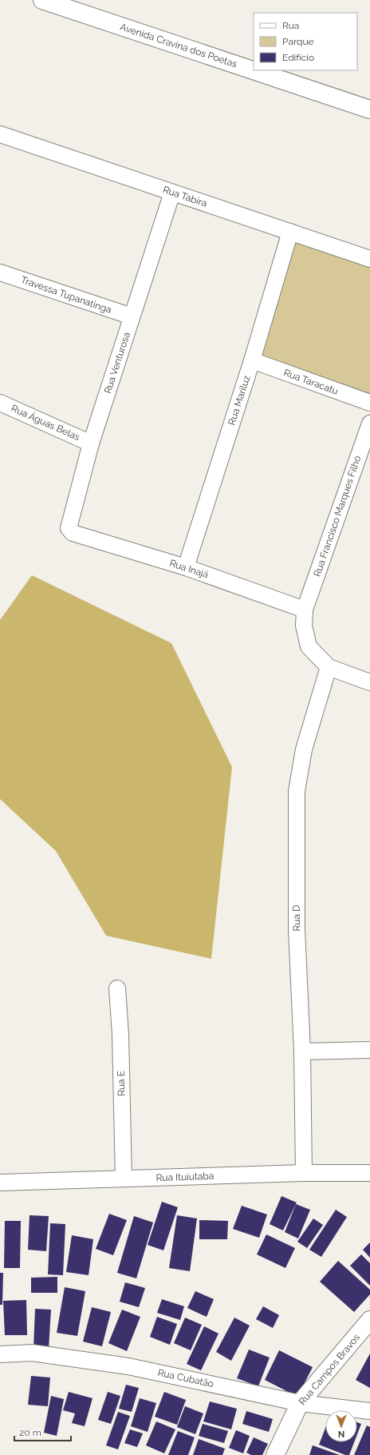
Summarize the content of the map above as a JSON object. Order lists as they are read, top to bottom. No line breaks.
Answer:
{"streets":{"street":["Avenida Cravina dos Poetas","Rua Tabira","Travessa Tupanatinga","Rua Venturosa","Rua Taracatu","Rua Mariluz","Rua Águas Belas","Rua Francisco Marques Filho","Rua Inajá","Rua D","Rua E","Rua Ituiutaba","Rua Campos Bravos","Rua Cubatão"]},"crossings":[["Rua Tabira","Rua Venturosa"],["Rua Tabira","Rua Mariluz"],["Travessa Tupanatinga","Rua Venturosa"],["Rua Venturosa","Rua Águas Belas"],["Rua Venturosa","Rua Inajá"],["Rua Taracatu","Rua Mariluz"],["Rua Mariluz","Rua Inajá"],["Rua Francisco Marques Filho","Rua Inajá"],["Rua Francisco Marques Filho","Rua D"],["Rua D","Rua Ituiutaba"],["Rua E","Rua Ituiutaba"],["Rua Campos Bravos","Rua Cubatão"]],"legend":["Rua","Parque","Edifício"],"scale_bar":"20 m","north":"bottom"}
